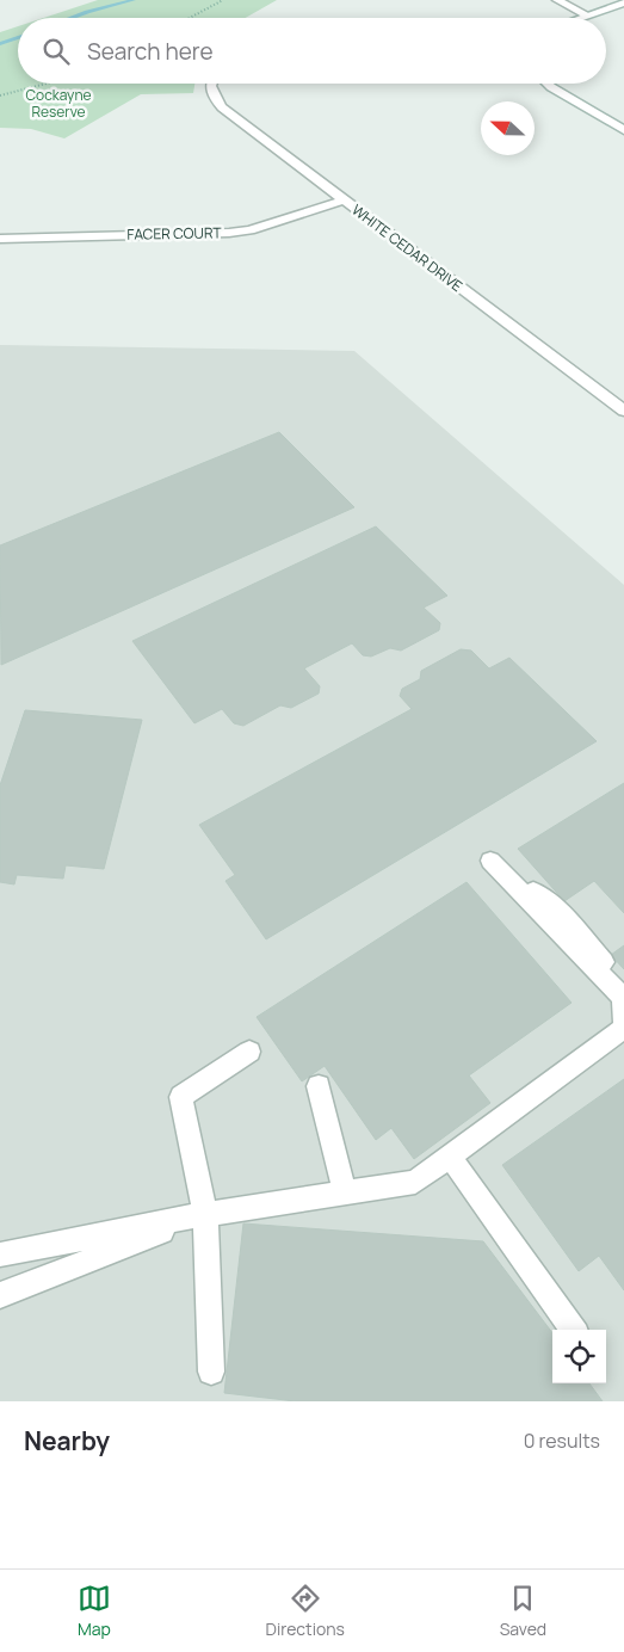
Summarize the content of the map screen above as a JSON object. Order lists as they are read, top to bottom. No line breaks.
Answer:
{"streets":{"street":["FACER COURT","WHITE CEDAR DRIVE"]},"crossings":[["FACER COURT","WHITE CEDAR DRIVE"]],"parks":["Cockayne Reserve"],"north":"left","page":{"search":"Search here","heading":["Nearby","0 results"],"nav":["Map","Directions","Saved"]}}
